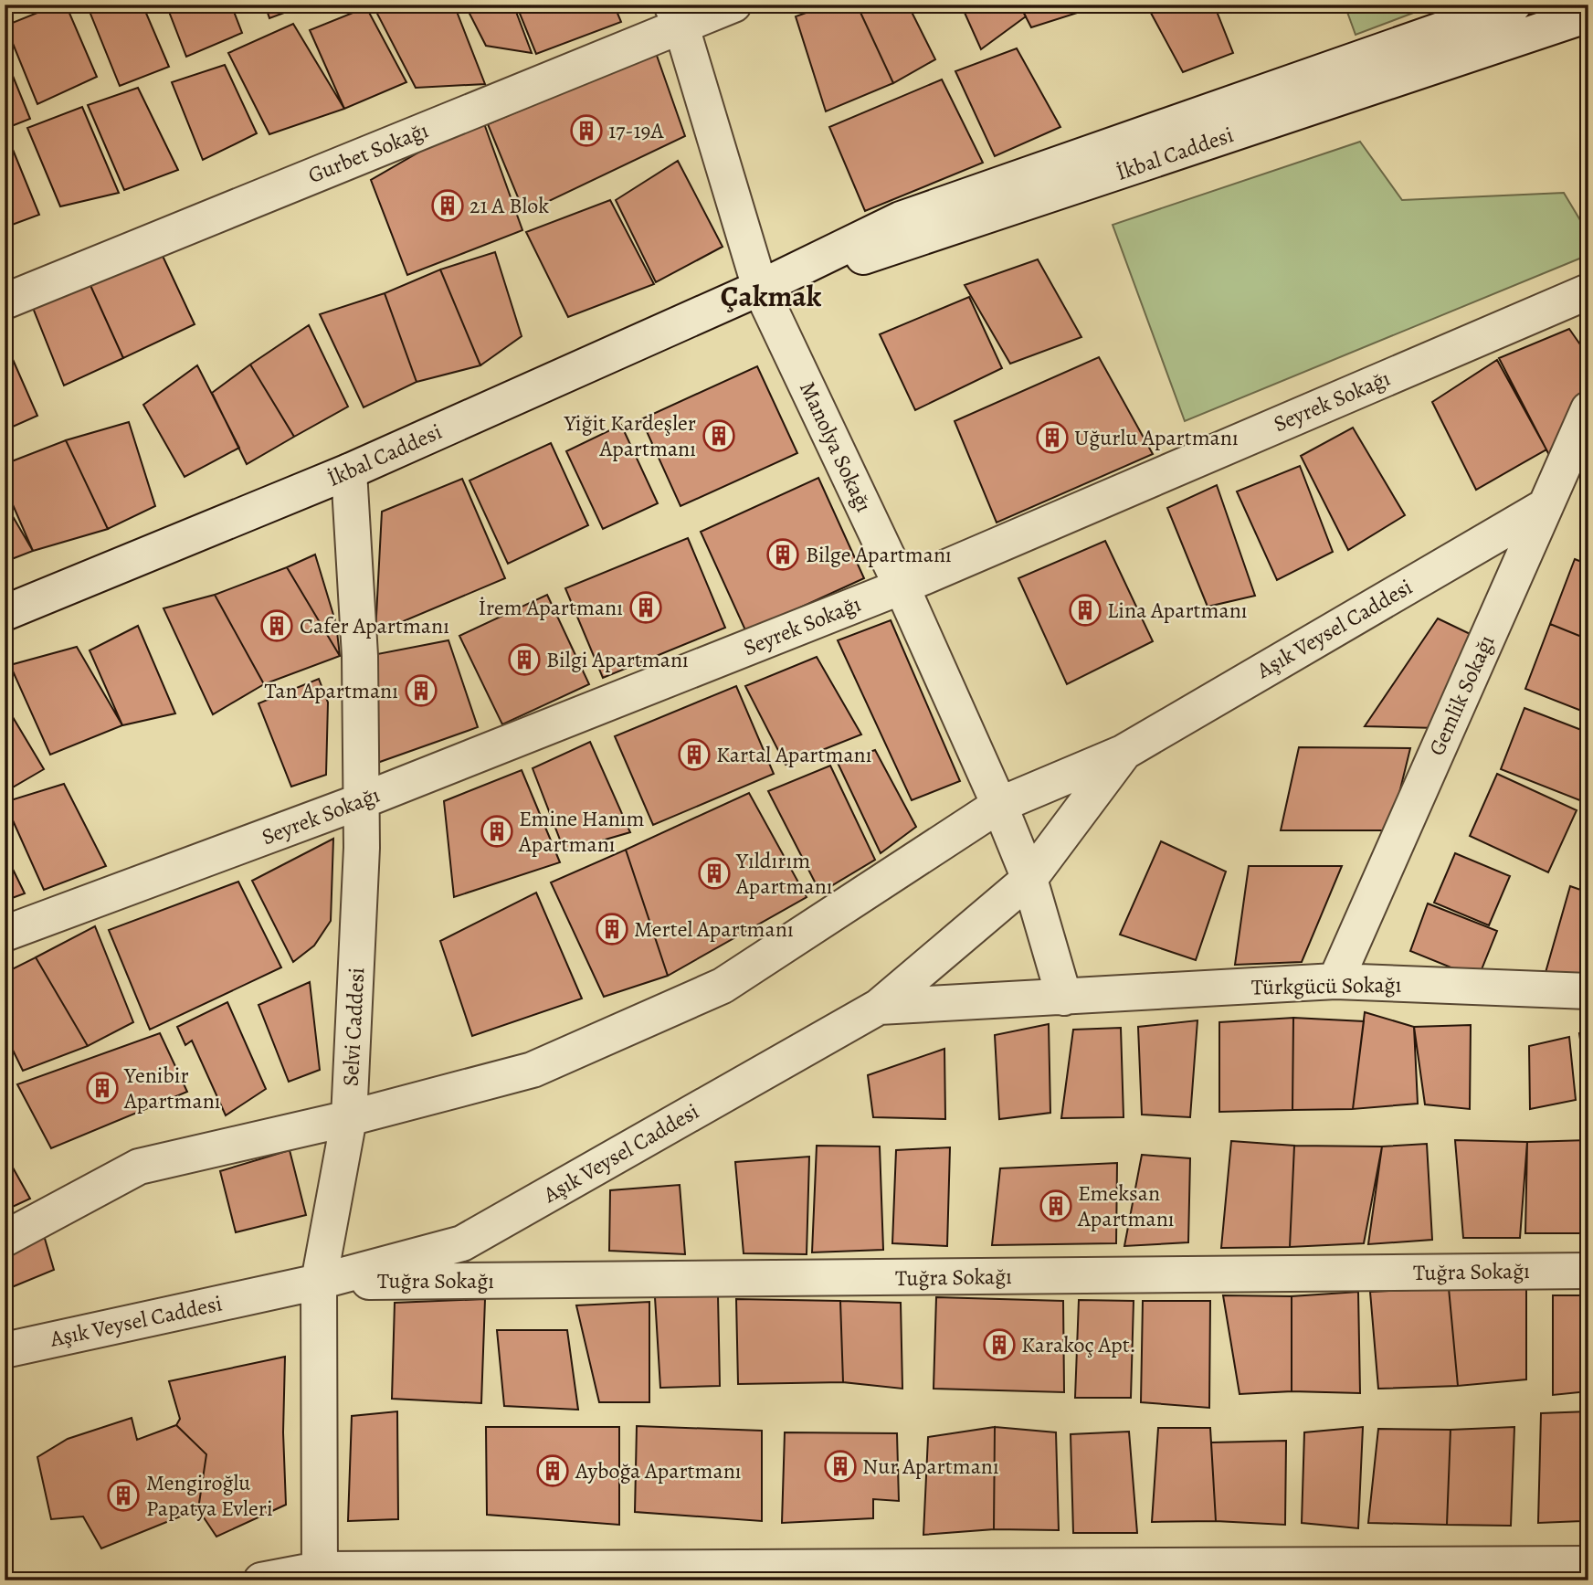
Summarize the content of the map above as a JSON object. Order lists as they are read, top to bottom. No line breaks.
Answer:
{"streets":{"street":["Gurbet Sokağı","İkbal Caddesi","Seyrek Sokağı","Manolya Sokağı","Aşık Veysel Caddesi","Gemlik Sokağı","Türkgücü Sokağı","Selvi Caddesi","Tuğra Sokağı"]},"crossings":[["Gurbet Sokağı","Manolya Sokağı"],["İkbal Caddesi","Manolya Sokağı"],["İkbal Caddesi","Selvi Caddesi"],["Seyrek Sokağı","Manolya Sokağı"],["Seyrek Sokağı","Selvi Caddesi"],["Manolya Sokağı","Aşık Veysel Caddesi"],["Aşık Veysel Caddesi","Gemlik Sokağı"],["Aşık Veysel Caddesi","Türkgücü Sokağı"],["Aşık Veysel Caddesi","Selvi Caddesi"],["Aşık Veysel Caddesi","Tuğra Sokağı"],["Gemlik Sokağı","Türkgücü Sokağı"],["Selvi Caddesi","Tuğra Sokağı"]],"districts":["Çakmak"],"places":{"building":["17-19A","21 A Blok","Yiğit Kardeşler Apartmanı","Uğurlu Apartmanı","Bilge Apartmanı","İrem Apartmanı","Lina Apartmanı","Cafer Apartmanı","Bilgi Apartmanı","Tan Apartmanı","Kartal Apartmanı","Emine Hanım Apartmanı","Yıldırım Apartmanı","Mertel Apartmanı","Yenibir Apartmanı","Emeksan Apartmanı","Karakoç Apt.","Nur Apartmanı","Ayboğa Apartmanı","Mengiroğlu Papatya Evleri"]}}
